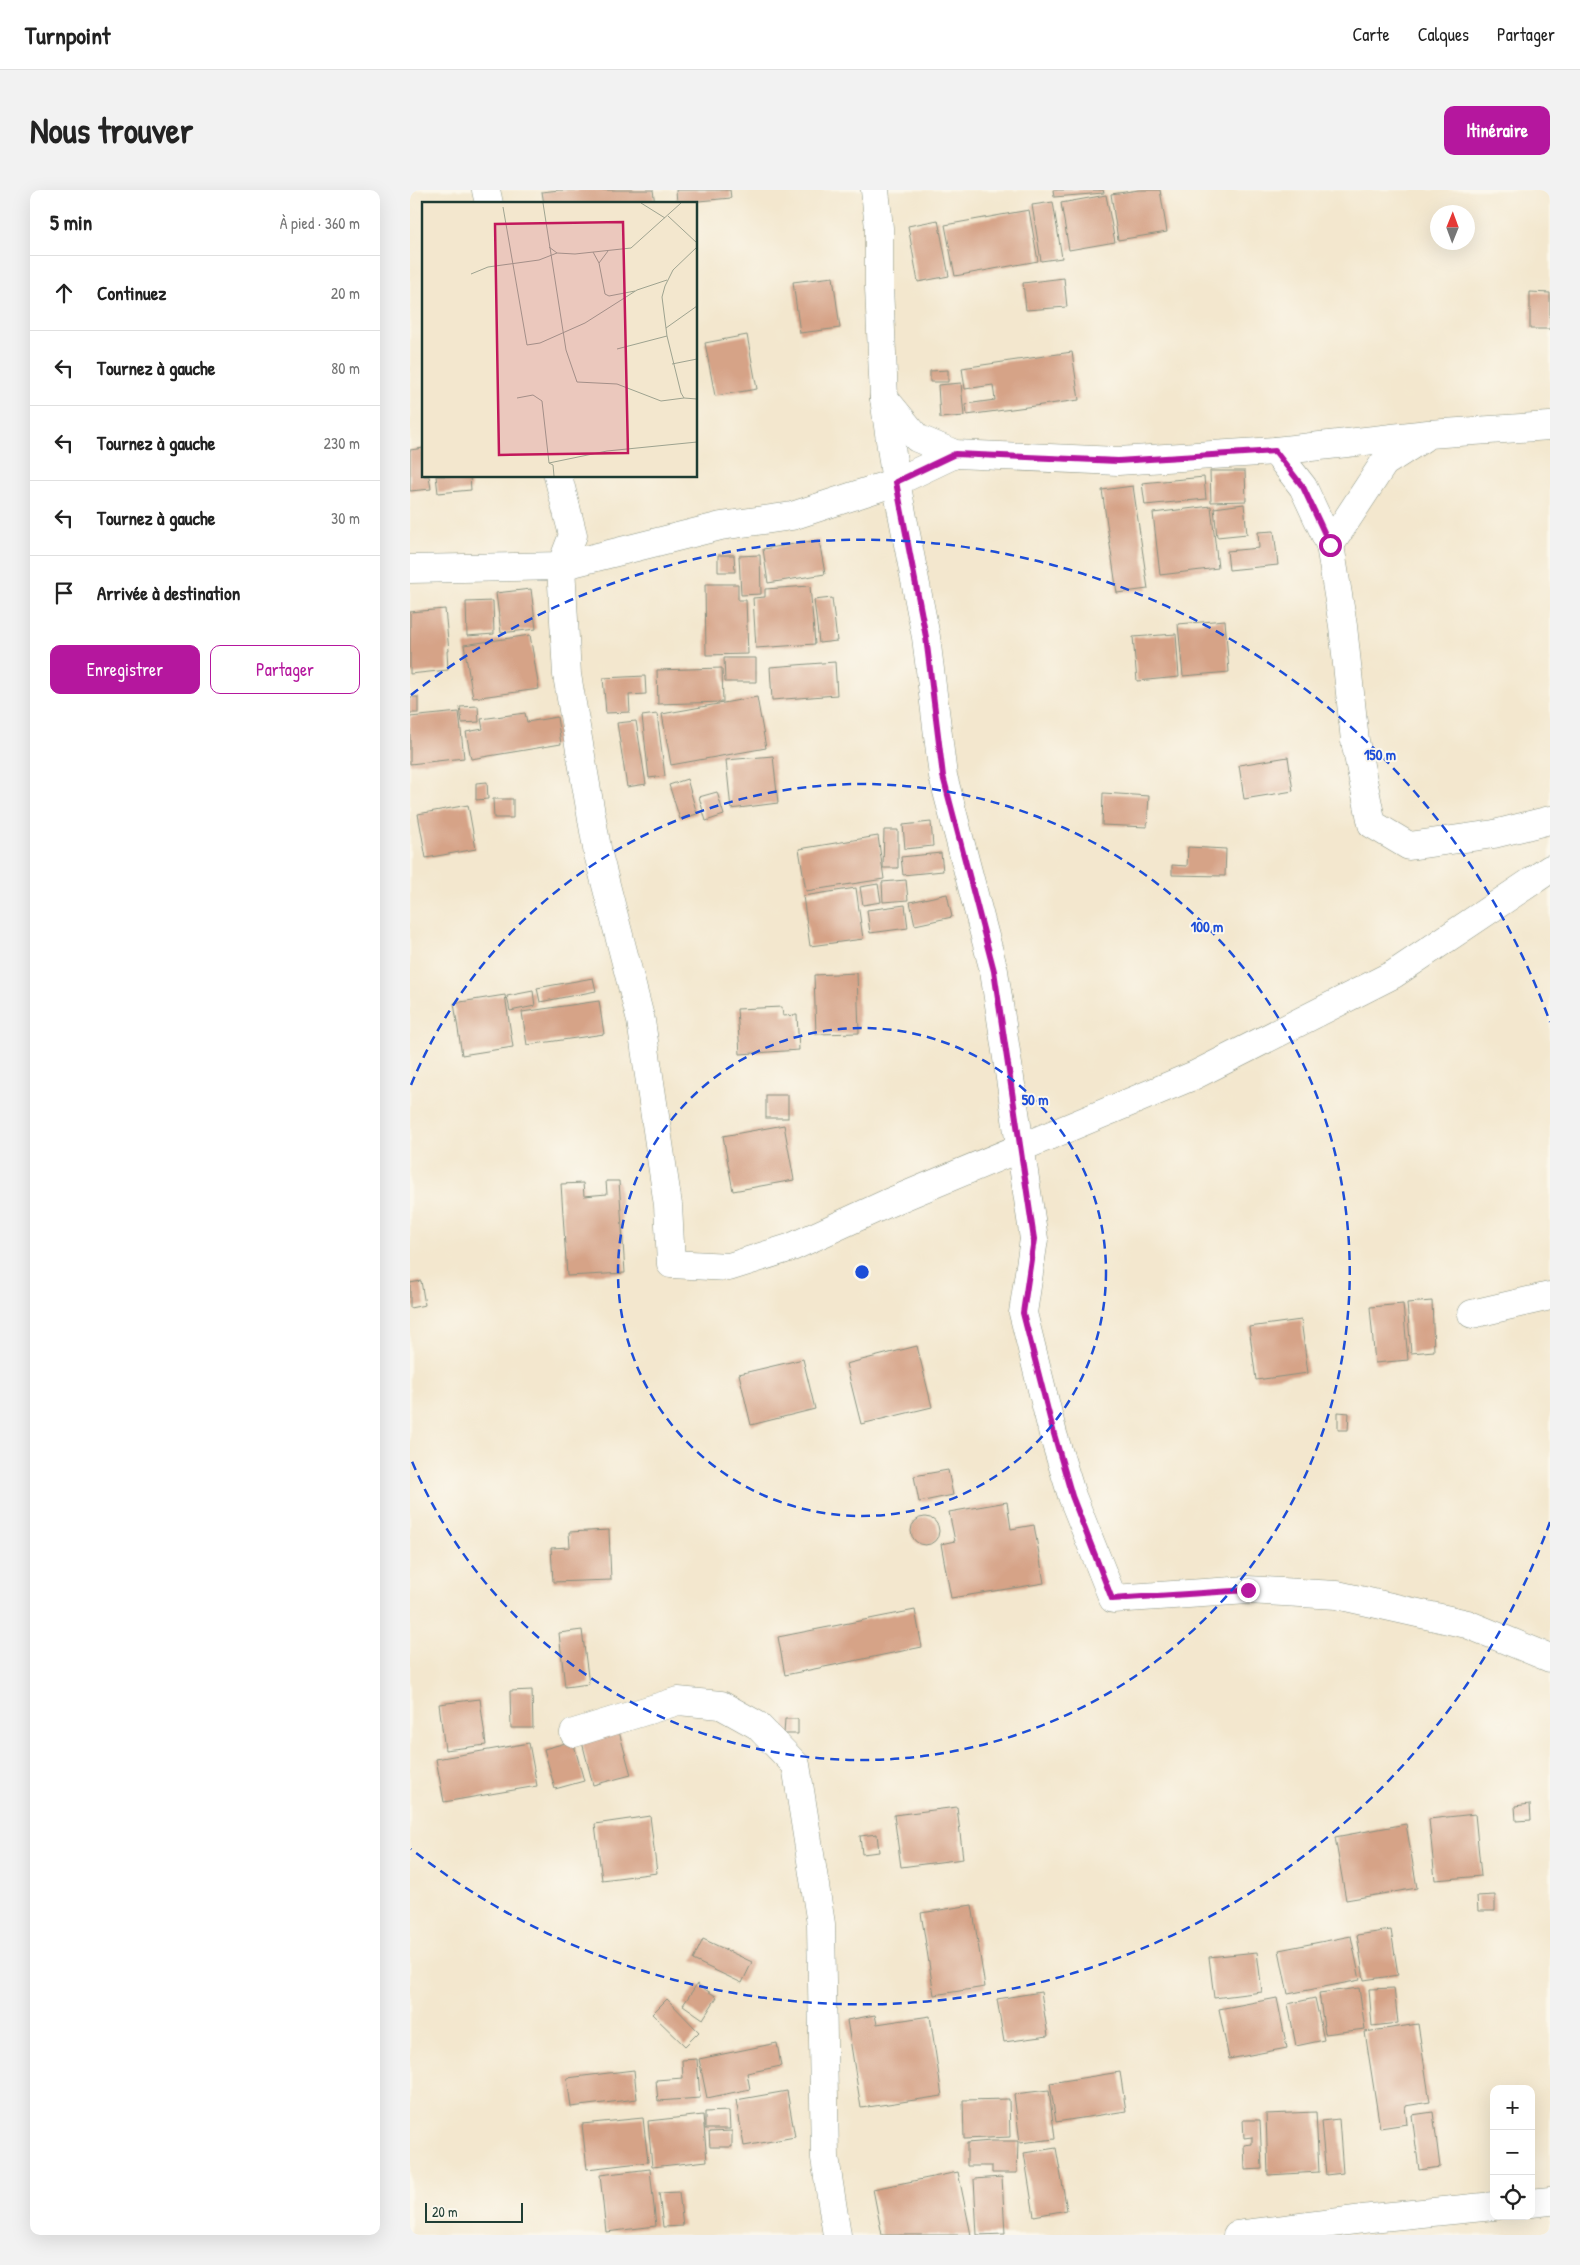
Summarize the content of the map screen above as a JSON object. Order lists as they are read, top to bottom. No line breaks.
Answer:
{"scale_bar":"20 m","north":"top","page":{"header":"Turnpoint","nav":["Carte","Calques","Partager"],"buttons":["Itinéraire",["Enregistrer","Partager"]],"title":"Nous trouver","heading":["5 min","À pied · 360 m"],"list":[["Continuez","20 m"],["Tournez à gauche","80 m"],["Tournez à gauche","230 m"],["Tournez à gauche","30 m"],"Arrivée à destination"],"map_buttons":["+","−"],"scale":"20 m"},"rings":["150 m","100 m","50 m"]}
